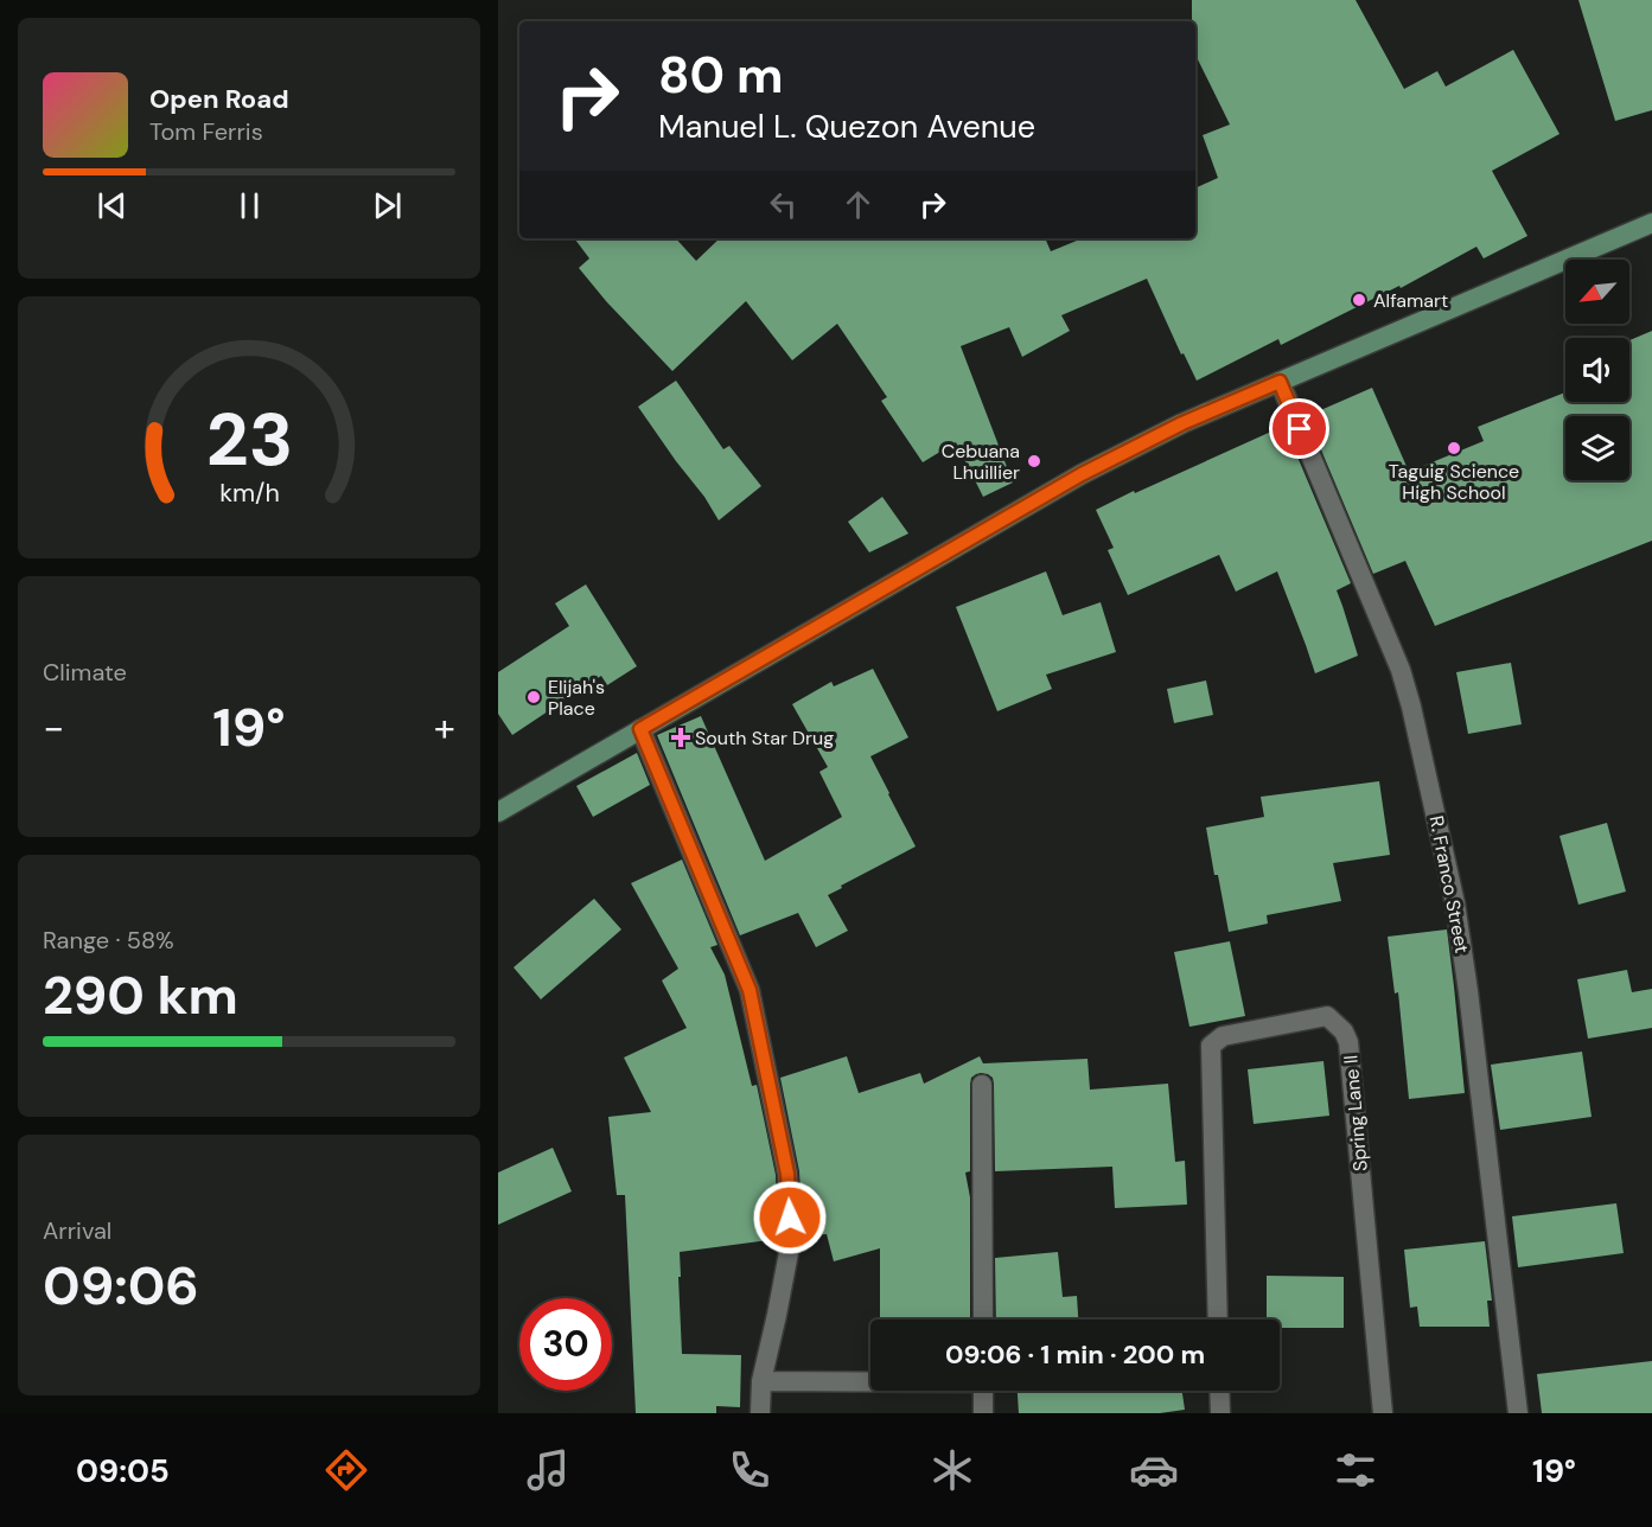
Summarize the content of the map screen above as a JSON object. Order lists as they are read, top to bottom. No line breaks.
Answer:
{"streets":{"street":["R. Franco Street","Spring Lane II"]},"places":{"other":["Alfamart","Taguig Science High School","Cebuana Lhuillier","Elijah's Place"],"health":["South Star Drug"]},"north":"bottom left","page":{"turn":["80 m","Manuel L. Quezon Avenue"],"song":["Open Road","Tom Ferris"],"tile":["Climate",["Range · 58%","290 km"],["Arrival","09:06"]],"heat":["−","19°","+"],"limit":"30","trip":"09:06 · 1 min · 200 m","tabs":["09:05","19°"],"gauge":["23","km/h"]}}
